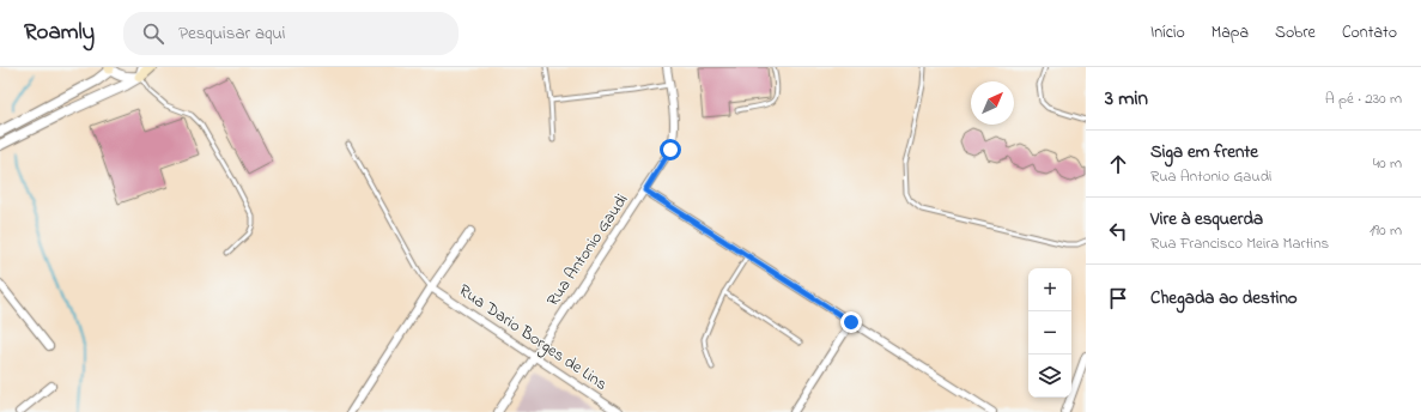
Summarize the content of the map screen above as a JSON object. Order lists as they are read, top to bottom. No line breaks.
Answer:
{"streets":{"street":["Rua Antonio Gaudi","Rua Dario Borges de Lins"]},"crossings":[["Rua Antonio Gaudi","Rua Dario Borges de Lins"]],"north":"top right","page":{"header":"Roamly","search":"Pesquisar aqui","nav":["Início","Mapa","Sobre","Contato"],"heading":["3 min","A pé · 230 m"],"list":[["Siga em frente","Rua Antonio Gaudi","40 m"],["Vire à esquerda","Rua Francisco Meira Martins","190 m"],"Chegada ao destino"],"map_buttons":["+","−"]}}
